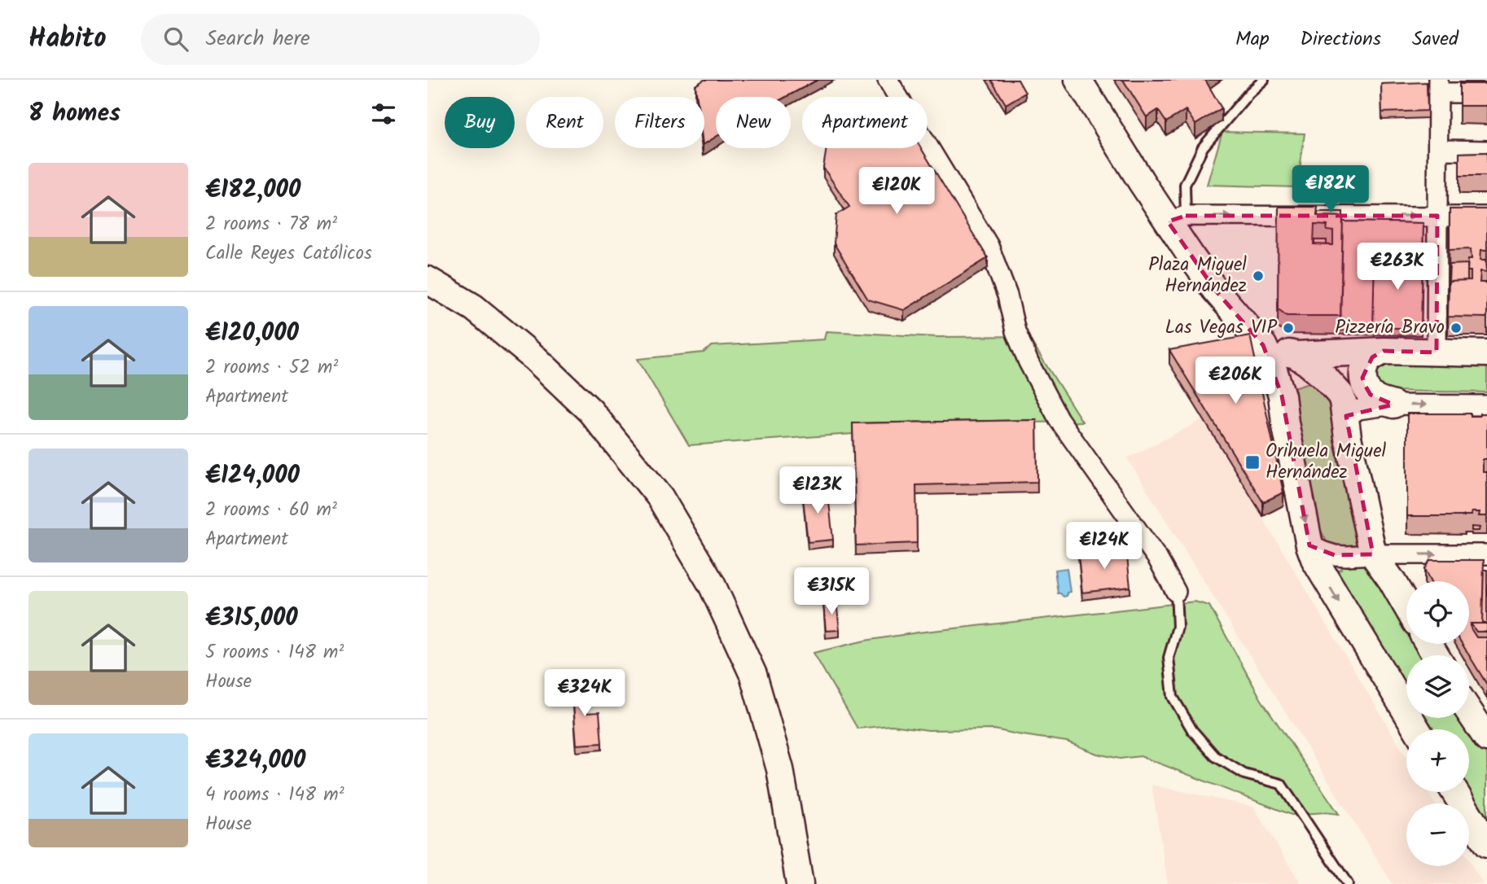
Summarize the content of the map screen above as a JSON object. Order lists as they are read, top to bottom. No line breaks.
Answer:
{"places":{"other":["Plaza Miguel Hernández","Las Vegas VIP","Pizzería Bravo"],"transit":["Orihuela Miguel Hernández"]},"page":{"header":"Habito","search":"Search here","nav":["Map","Directions","Saved"],"heading":"8 homes","chip":["Buy","Rent","Filters","New","Apartment"],"list":[{"name":"€182,000","note":"2 rooms · 78 m² · Calle Reyes Católicos"},{"name":"€120,000","note":"2 rooms · 52 m² · Apartment"},{"name":"€124,000","note":"2 rooms · 60 m² · Apartment"},{"name":"€315,000","note":"5 rooms · 148 m² · House"},{"name":"€324,000","note":"4 rooms · 148 m² · House"}],"price":["€182K","€120K","€263K","€206K","€123K","€124K","€315K","€324K"],"map_buttons":["+","−"]}}
